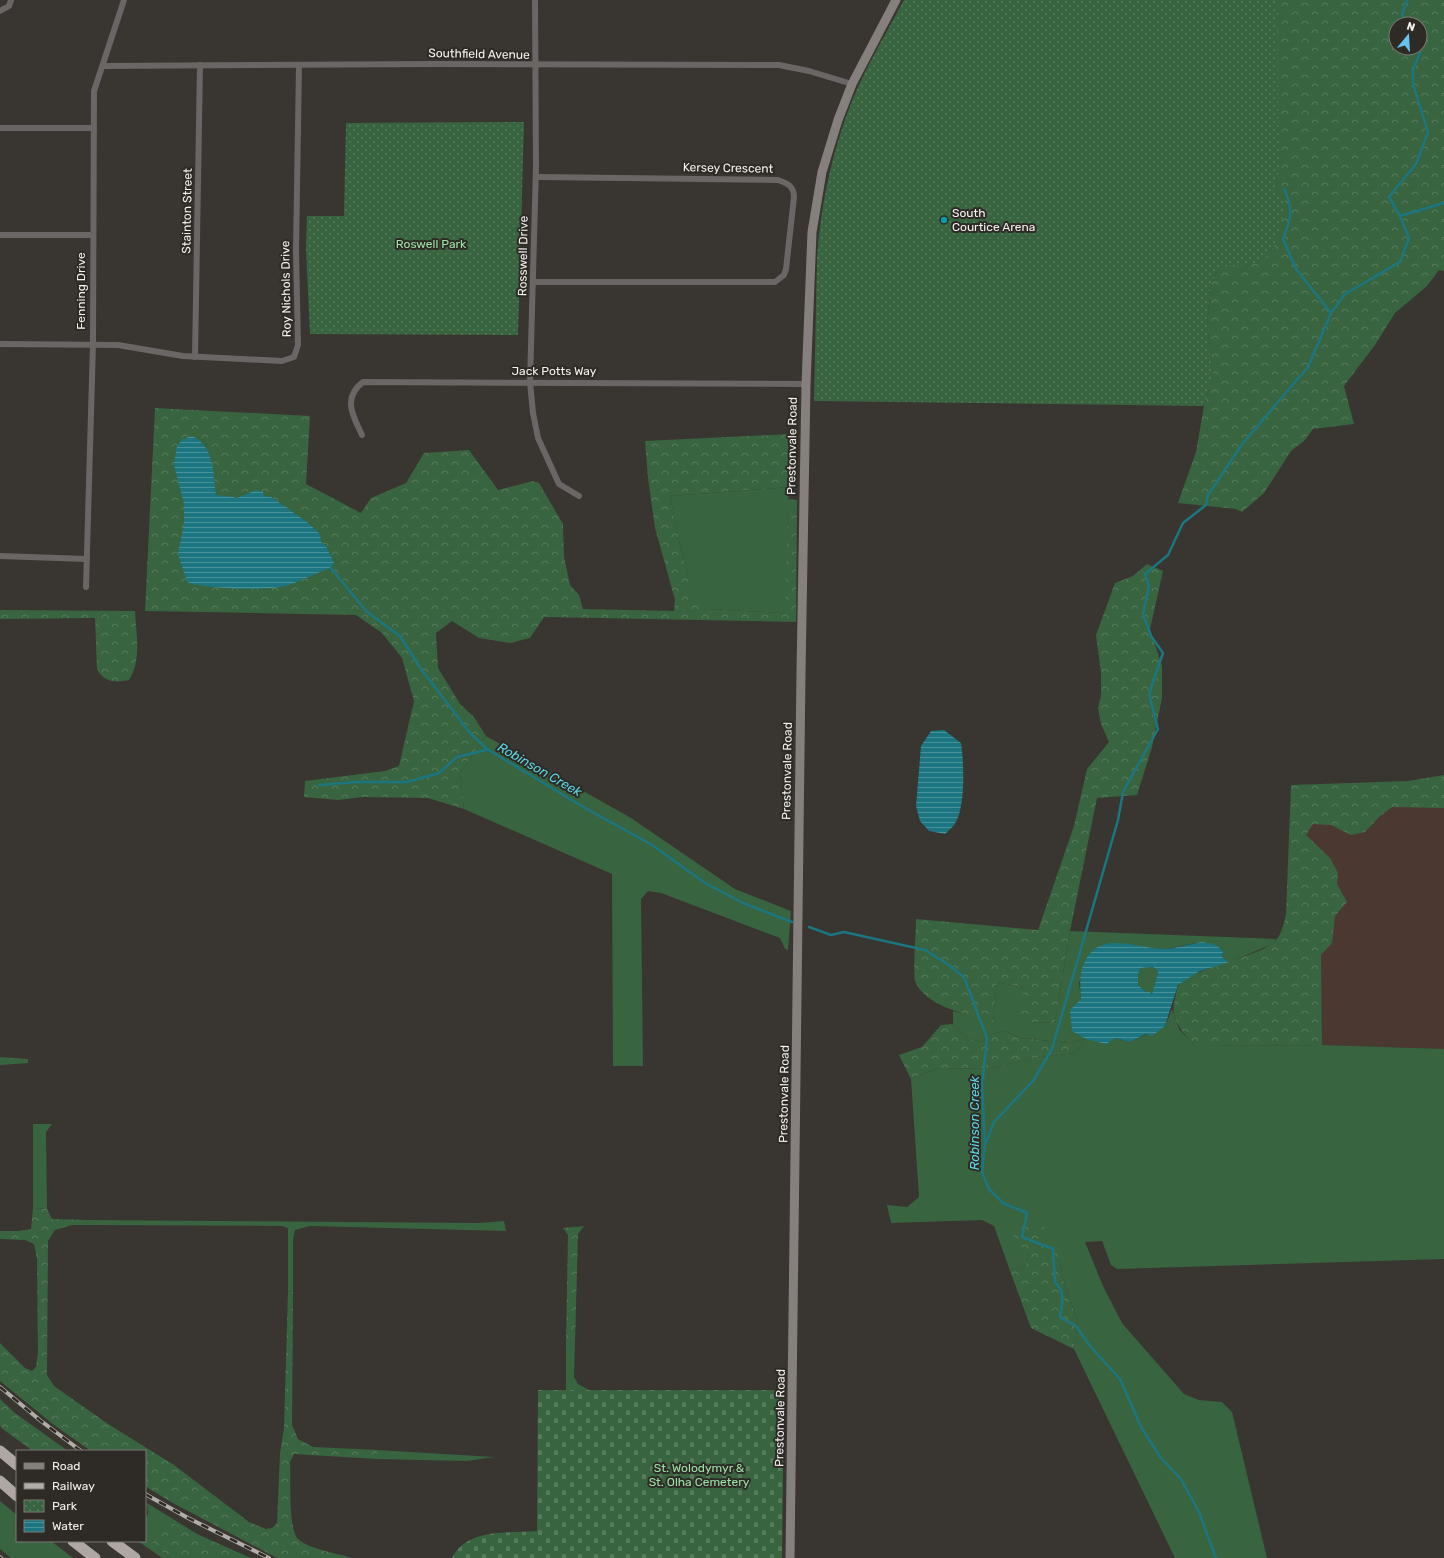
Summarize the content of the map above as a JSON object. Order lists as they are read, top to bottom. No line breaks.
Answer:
{"streets":{"street":["Southfield Avenue","Kersey Crescent","Stainton Street","Rosswell Drive","Roy Nichols Drive","Fenning Drive","Jack Potts Way","Prestonvale Road"]},"crossings":[["Southfield Avenue","Stainton Street"],["Southfield Avenue","Rosswell Drive"],["Southfield Avenue","Roy Nichols Drive"],["Southfield Avenue","Fenning Drive"],["Southfield Avenue","Prestonvale Road"],["Kersey Crescent","Rosswell Drive"],["Stainton Street","Roy Nichols Drive"],["Rosswell Drive","Jack Potts Way"],["Roy Nichols Drive","Fenning Drive"],["Jack Potts Way","Prestonvale Road"]],"water":["Robinson Creek"],"parks":["Roswell Park","St. Wolodymyr & St. Olha Cemetery"],"places":["South Courtice Arena"],"legend":["Road","Railway","Park","Water"],"north":"top"}
